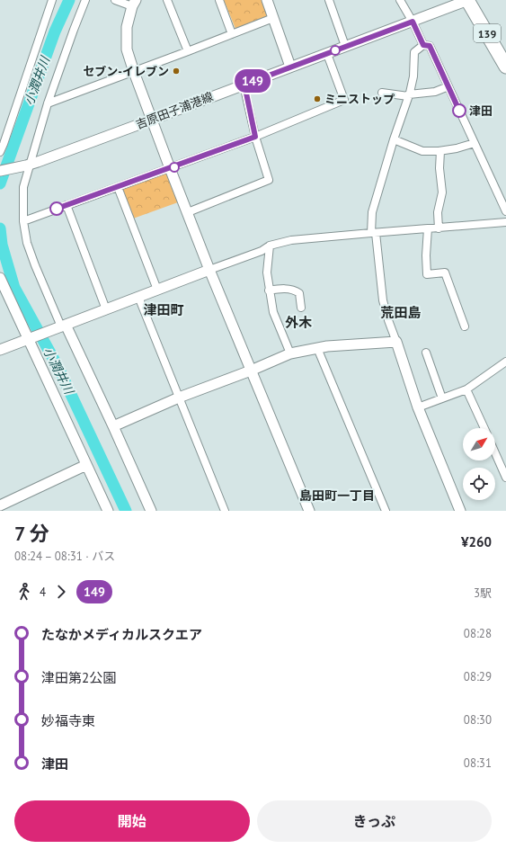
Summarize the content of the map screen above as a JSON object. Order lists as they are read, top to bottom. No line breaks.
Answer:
{"streets":{"highway":["139"],"street":["吉原田子浦港線"]},"crossings":[["139","吉原田子浦港線"]],"districts":["津田町","荒田島","外木","島田町一丁目"],"water":["小潤井川"],"places":["セブン-イレブン","ミニストップ","津田"],"lines":["bus line 149"],"north":"top right","page":{"on_map":"149","heading":["7 分","08:24 – 08:31 · バス","¥260"],"legs":["4","149","3駅"],"list":[{"name":"たなかメディカルスクエア","value":"08:28"},{"name":"津田第2公園","value":"08:29"},{"name":"妙福寺東","value":"08:30"},{"name":"津田","value":"08:31"}],"buttons":["開始","きっぷ"]}}
